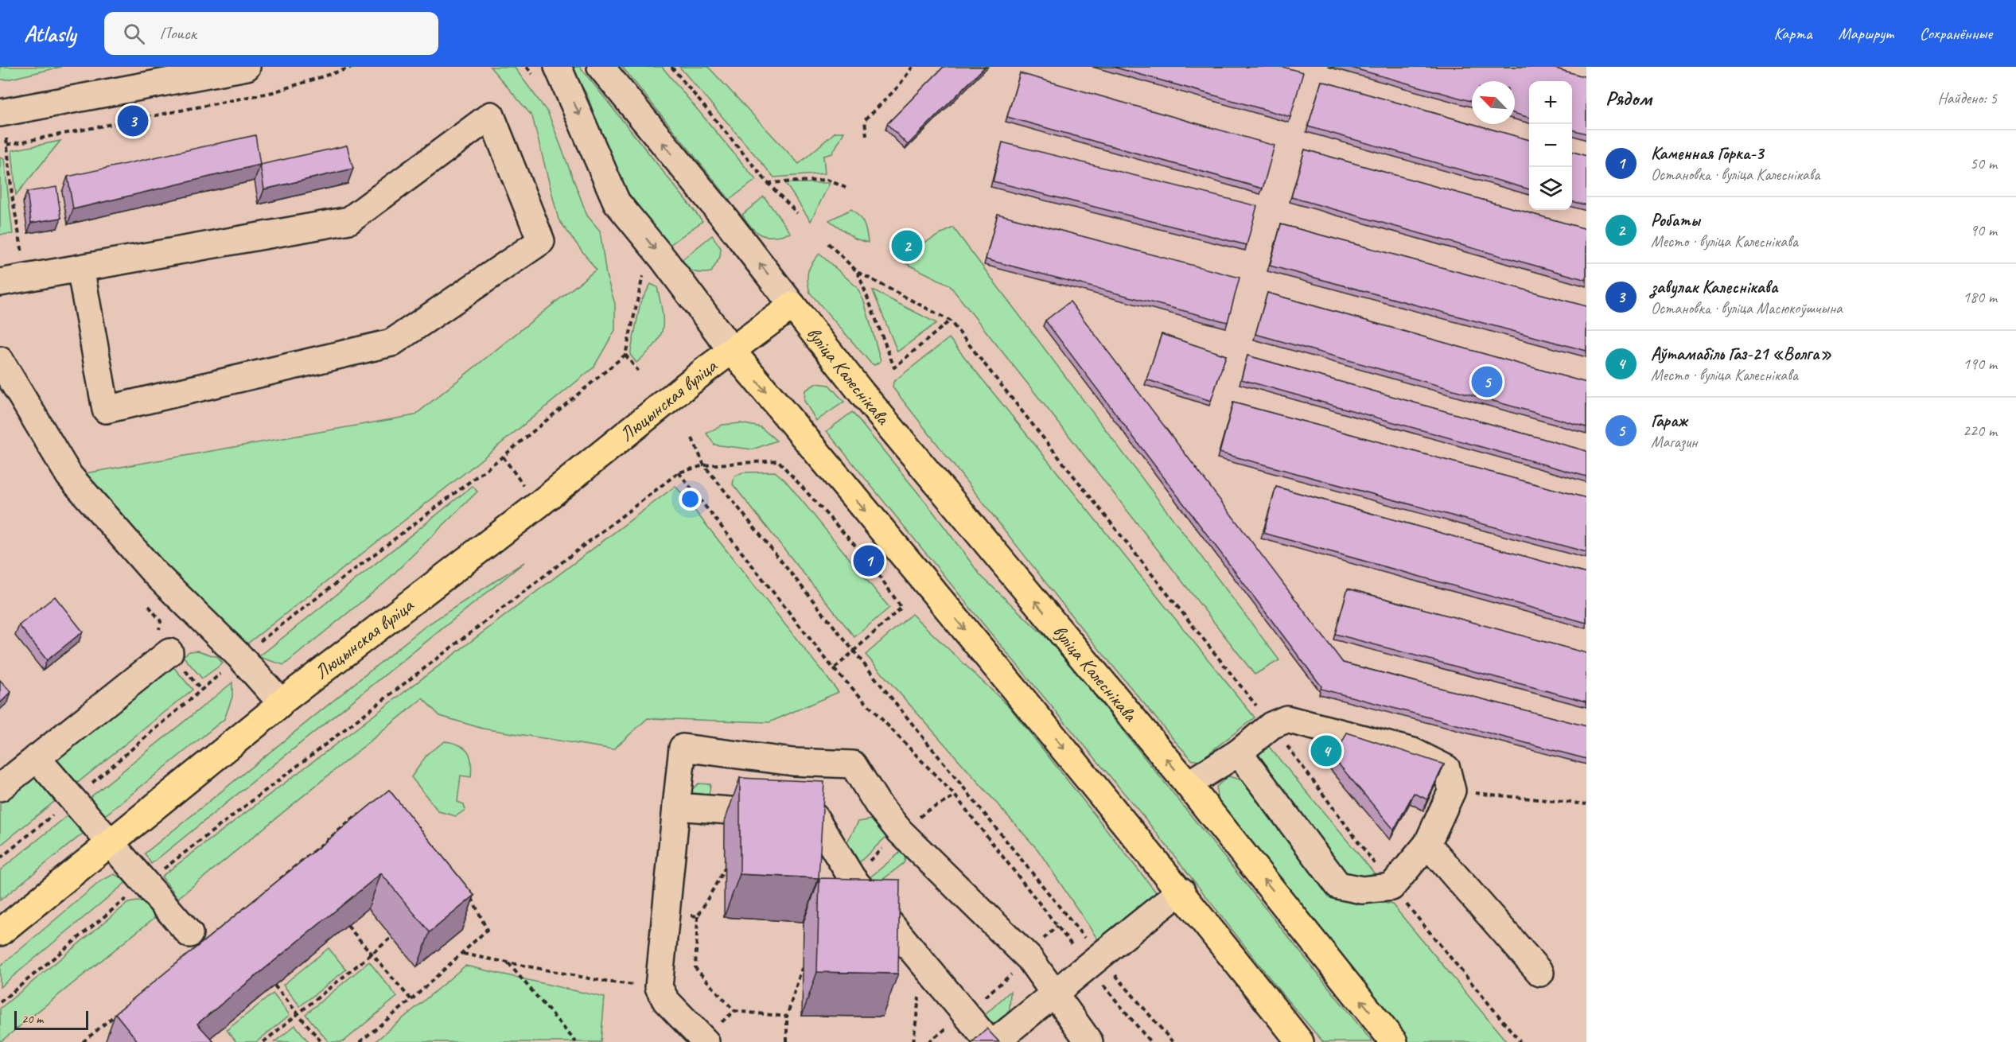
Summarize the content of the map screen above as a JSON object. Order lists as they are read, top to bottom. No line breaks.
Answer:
{"streets":{"main road":["вуліца Калеснікава","Люцынская вуліца"]},"scale_bar":"20 m","north":"top left","page":{"header":"Atlasly","search":"Поиск","nav":["Карта","Маршрут","Сохранённые"],"heading":["Рядом","Найдено: 5"],"map_buttons":["+","−"],"pins":["3","2","5","1","4"],"list":[{"mark":"1","name":"Каменная Горка-3","note":"Остановка · вуліца Калеснікава","value":"50 m"},{"mark":"2","name":"Робаты","note":"Место · вуліца Калеснікава","value":"90 m"},{"mark":"3","name":"завулак Калеснікава","note":"Остановка · вуліца Масюкоўшчына","value":"180 m"},{"mark":"4","name":"Аўтамабіль Газ-21 «Волга»","note":"Место · вуліца Калеснікава","value":"190 m"},{"mark":"5","name":"Гараж","note":"Магазин","value":"220 m"}],"scale":"20 m"}}
